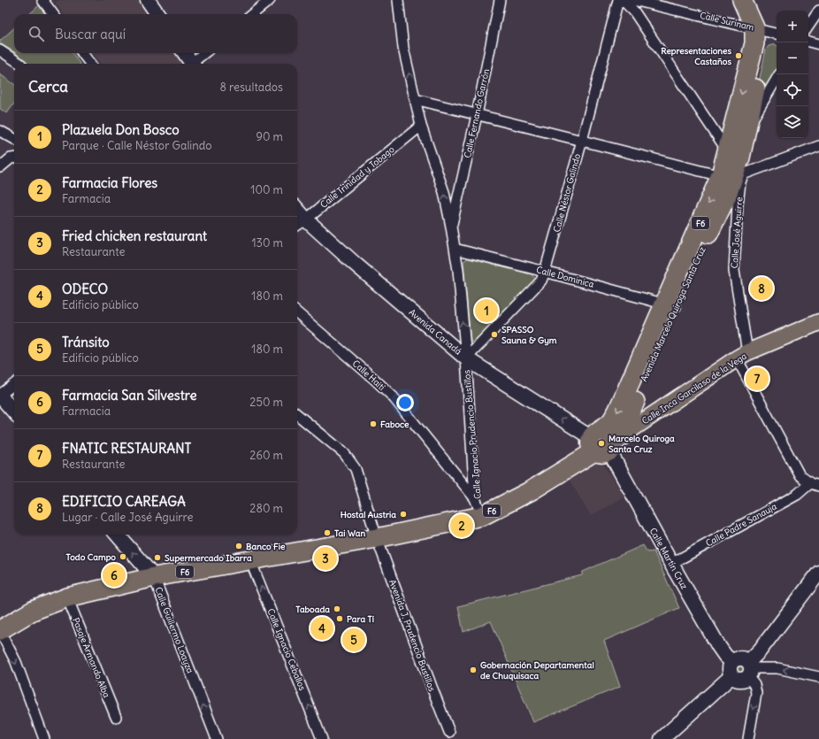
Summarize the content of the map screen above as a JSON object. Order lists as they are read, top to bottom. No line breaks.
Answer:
{"streets":{"highway":["F6","Avenida Marcelo Quiroga Santa Cruz"],"main road":["Avenida Canadá","Calle Inca Garcilaso de la Vega","Calle Martín Cruz","Calle Guillermo Loayza"],"street":["Calle Surinam","Calle Fernando Garrón","Calle Trinidad y Tobago","Calle Néstor Galindo","Calle José Aguirre","Calle Dominica","Calle Haití","Calle Ignacio Prudencio Bustillos","Calle Padre Sanauja","Avenida J. Prudencio Bustillos","Calle Ignacio Ceballos","Pasaje Armando Alba"]},"crossings":[["Calle Surinam","Avenida Marcelo Quiroga Santa Cruz"],["Calle Fernando Garrón","Calle Ignacio Prudencio Bustillos"],["Calle Trinidad y Tobago","Avenida Canadá"],["Calle Trinidad y Tobago","Calle Ignacio Prudencio Bustillos"],["Calle Néstor Galindo","Calle Dominica"],["Calle Néstor Galindo","Avenida Canadá"],["Calle Néstor Galindo","Calle Ignacio Prudencio Bustillos"],["F6","Avenida Marcelo Quiroga Santa Cruz"],["F6","Avenida Canadá"],["F6","Calle Inca Garcilaso de la Vega"],["F6","Calle Ignacio Prudencio Bustillos"],["F6","Calle Martín Cruz"],["F6","Calle Guillermo Loayza"],["F6","Avenida J. Prudencio Bustillos"],["F6","Calle Ignacio Ceballos"],["F6","Pasaje Armando Alba"],["Calle José Aguirre","Avenida Marcelo Quiroga Santa Cruz"],["Calle José Aguirre","Calle Inca Garcilaso de la Vega"],["Calle José Aguirre","Calle Padre Sanauja"],["Calle Dominica","Avenida Marcelo Quiroga Santa Cruz"],["Calle Dominica","Calle Ignacio Prudencio Bustillos"],["Avenida Marcelo Quiroga Santa Cruz","Avenida Canadá"],["Avenida Marcelo Quiroga Santa Cruz","Calle Inca Garcilaso de la Vega"],["Avenida Marcelo Quiroga Santa Cruz","Calle Martín Cruz"],["Avenida Canadá","Calle Inca Garcilaso de la Vega"],["Avenida Canadá","Calle Ignacio Prudencio Bustillos"],["Avenida Canadá","Calle Martín Cruz"],["Calle Haití","Calle Ignacio Prudencio Bustillos"],["Calle Inca Garcilaso de la Vega","Calle Martín Cruz"],["Calle Padre Sanauja","Calle Martín Cruz"]],"one_way":["Avenida Canadá","Calle Ignacio Prudencio Bustillos","Calle Guillermo Loayza","Calle Ignacio Ceballos"],"places":["Representaciones Castaños","SPASSO Sauna & Gym","Faboce","Marcelo Quiroga Santa Cruz","Hostal Austria","Tai Wan","Banco Fie","Todo Campo","Supermercado Ibarra","Taboada","Para Tí","Gobernación Departamental de Chuquisaca"],"page":{"map_buttons":["+","−"],"search":"Buscar aquí","heading":["Cerca","8 resultados"],"list":[{"mark":"1","name":"Plazuela Don Bosco","note":"Parque · Calle Néstor Galindo","value":"90 m"},{"mark":"2","name":"Farmacia Flores","note":"Farmacia","value":"100 m"},{"mark":"3","name":"Fried chicken restaurant","note":"Restaurante","value":"130 m"},{"mark":"4","name":"ODECO","note":"Edificio público","value":"180 m"},{"mark":"5","name":"Tránsito","note":"Edificio público","value":"180 m"},{"mark":"6","name":"Farmacia San Silvestre","note":"Farmacia","value":"250 m"},{"mark":"7","name":"FNATIC RESTAURANT","note":"Restaurante","value":"260 m"},{"mark":"8","name":"EDIFICIO CAREAGA","note":"Lugar · Calle José Aguirre","value":"280 m"}],"pins":["8","1","7","2","3","6","4","5"]}}
